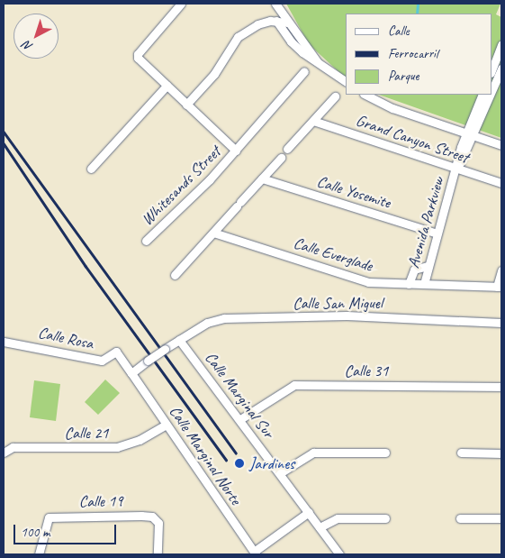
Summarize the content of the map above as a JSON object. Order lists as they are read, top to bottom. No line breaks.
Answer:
{"streets":{"street":["Grand Canyon Street","Whitesands Street","Calle Yosemite","Avenida Parkview","Calle Everglade","Calle San Miguel","Calle Rosa","Calle 31","Calle Marginal Sur","Calle 21","Calle Marginal Norte","Calle 19"]},"crossings":[["Grand Canyon Street","Avenida Parkview"],["Calle Yosemite","Avenida Parkview"],["Avenida Parkview","Calle Everglade"],["Calle San Miguel","Calle Marginal Sur"],["Calle Rosa","Calle Marginal Norte"],["Calle 31","Calle Marginal Sur"],["Calle 21","Calle Marginal Norte"]],"places":["Jardines"],"legend":["Calle","Ferrocarril","Parque"],"scale_bar":"100 m","north":"bottom left"}
